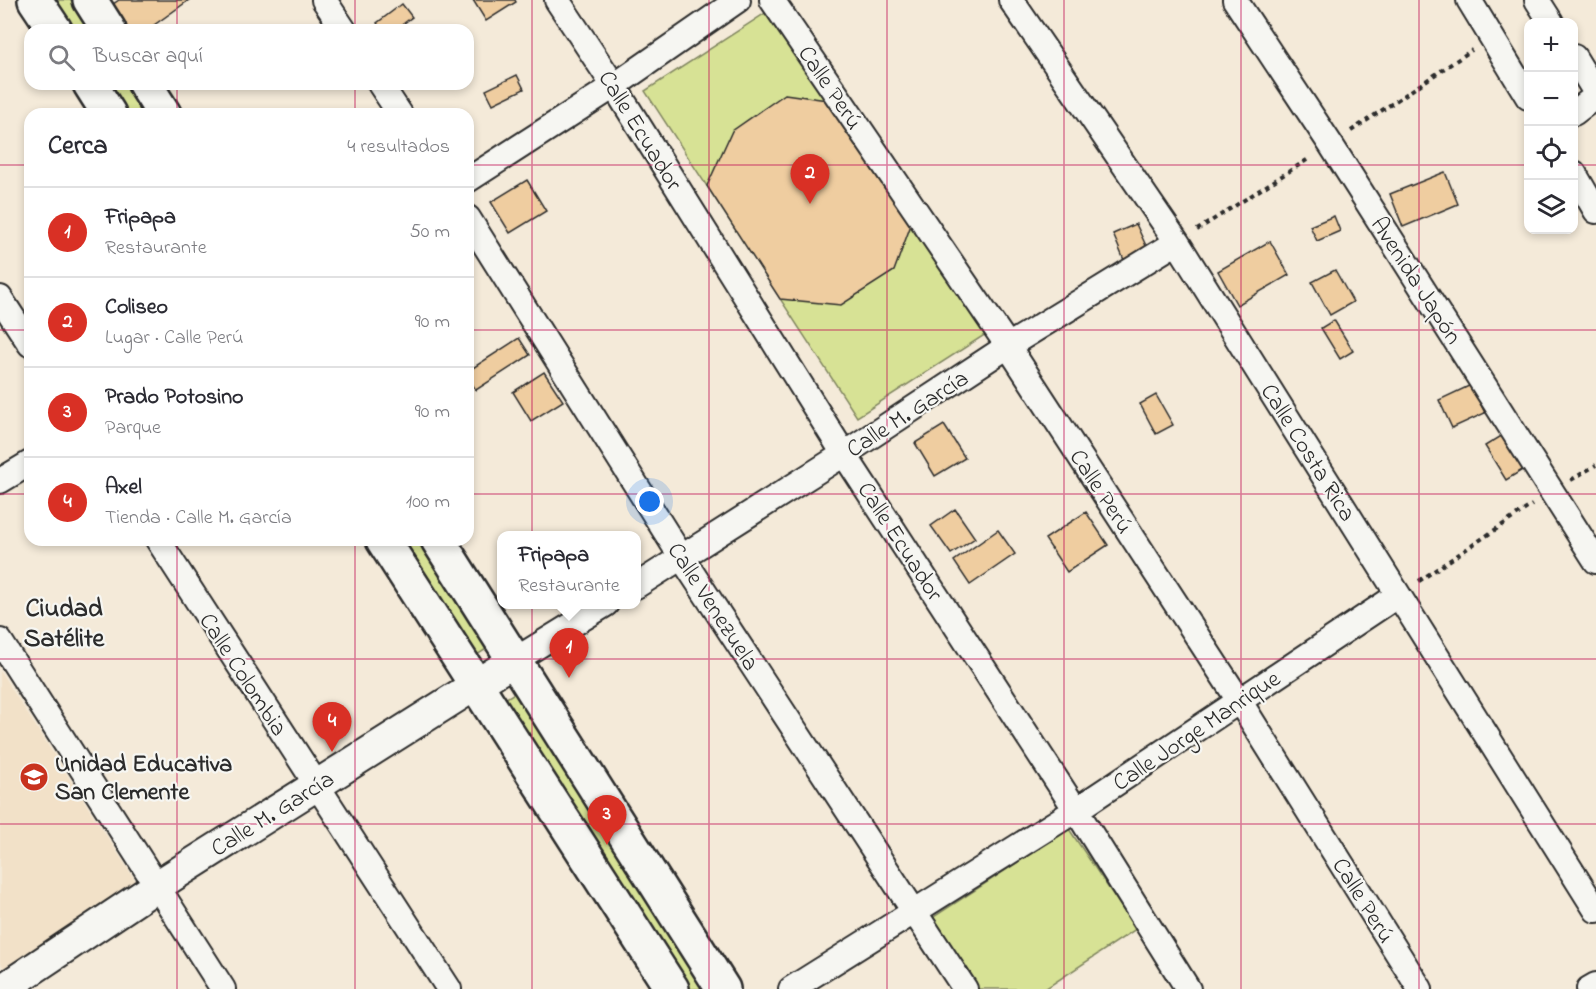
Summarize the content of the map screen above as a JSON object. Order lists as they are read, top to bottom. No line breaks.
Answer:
{"streets":{"street":["Calle Perú","Calle Ecuador","Avenida Japón","Calle M. García","Calle Costa Rica","Calle Venezuela","Calle Colombia","Calle Jorge Manrique"]},"crossings":[["Calle Perú","Calle M. García"],["Calle Perú","Calle Jorge Manrique"],["Calle Ecuador","Calle M. García"],["Calle Ecuador","Calle Jorge Manrique"],["Calle M. García","Calle Costa Rica"],["Calle M. García","Calle Venezuela"],["Calle M. García","Calle Colombia"],["Calle Costa Rica","Calle Jorge Manrique"],["Calle Venezuela","Calle Jorge Manrique"]],"districts":["Ciudad Satélite"],"places":{"school or university":["Unidad Educativa San Clemente"]},"page":{"map_buttons":["+","−"],"search":"Buscar aquí","heading":["Cerca","4 resultados"],"pins":["2","1","4","3"],"list":[{"mark":"1","name":"Fripapa","note":"Restaurante","value":"50 m"},{"mark":"2","name":"Coliseo","note":"Lugar · Calle Perú","value":"90 m"},{"mark":"3","name":"Prado Potosino","note":"Parque","value":"90 m"},{"mark":"4","name":"Axel","note":"Tienda · Calle M. García","value":"100 m"}],"popup":["Fripapa","Restaurante"]}}
